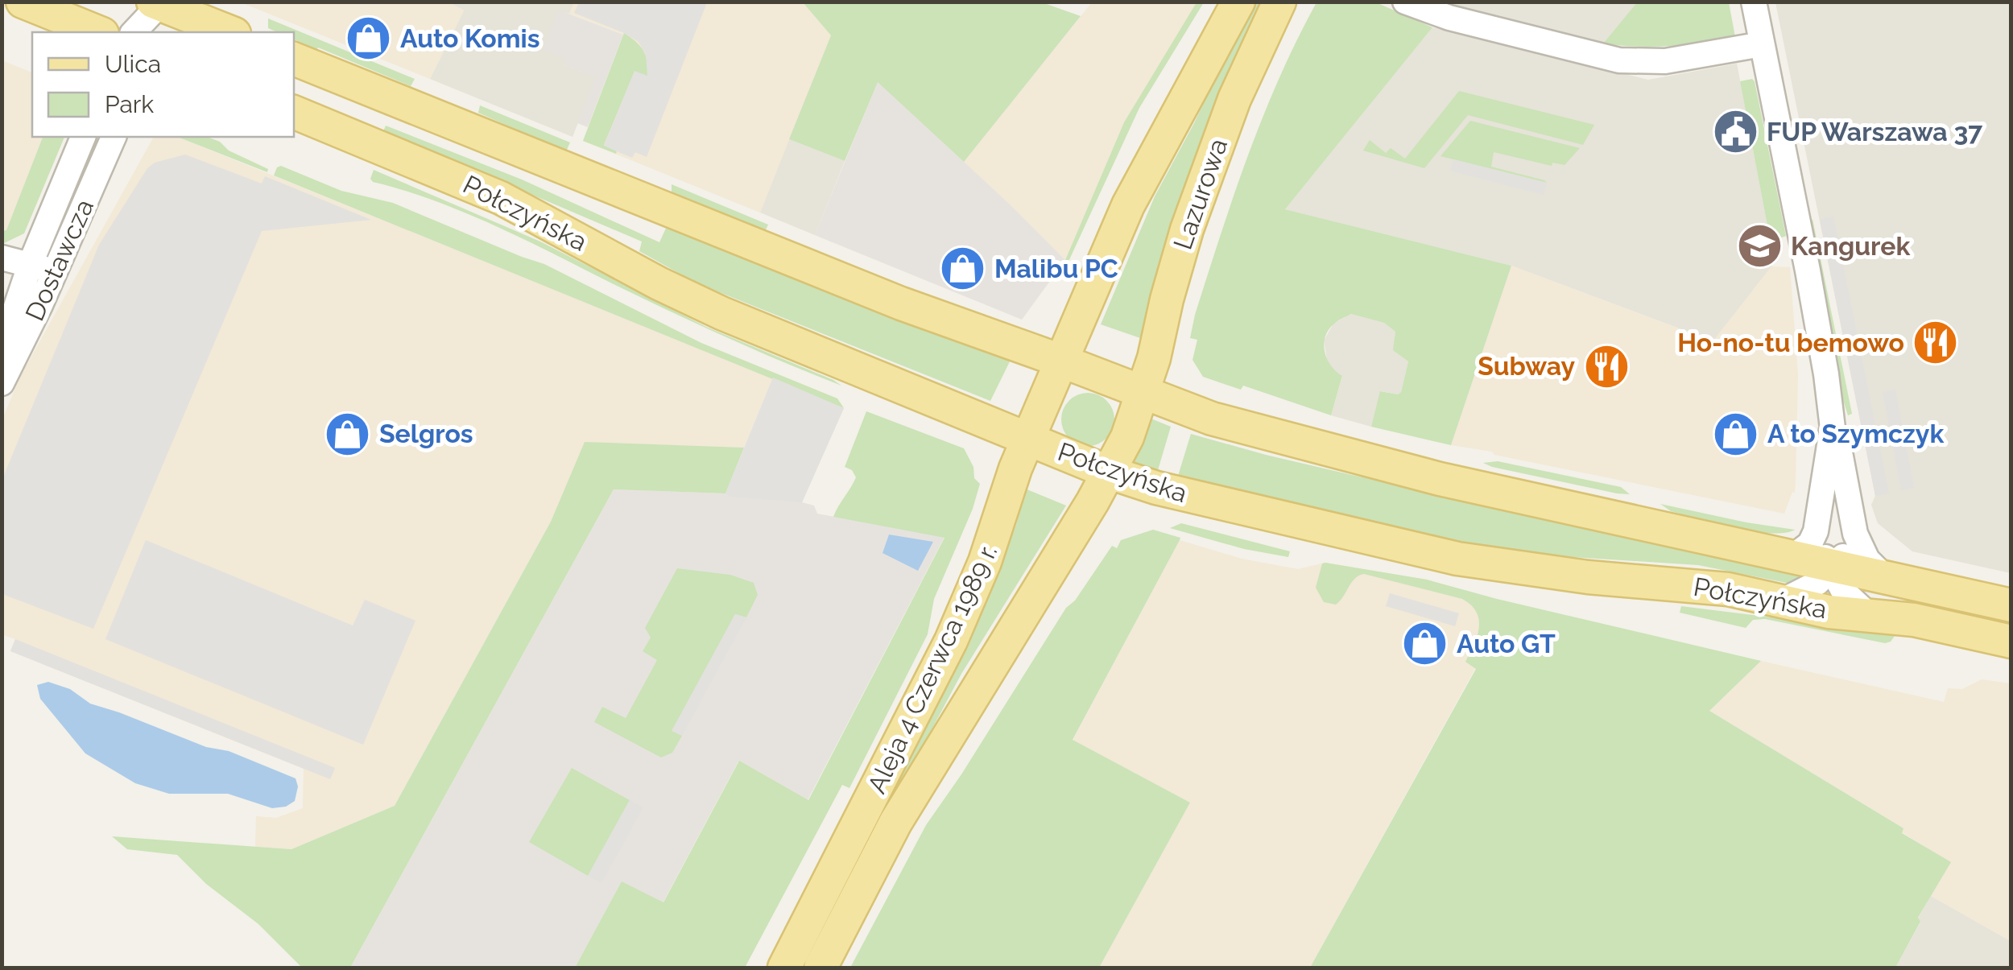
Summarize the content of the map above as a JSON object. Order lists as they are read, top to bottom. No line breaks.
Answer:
{"streets":{"main road":["Lazurowa","Połczyńska","Aleja 4 Czerwca 1989 r."],"street":["Dostawcza"]},"crossings":[["Lazurowa","Połczyńska"],["Lazurowa","Aleja 4 Czerwca 1989 r."],["Połczyńska","Aleja 4 Czerwca 1989 r."]],"places":{"shop":["Auto Komis","Malibu PC","Selgros","A to Szymczyk","Auto GT"],"public building":["FUP Warszawa 37"],"school or university":["Kangurek"],"restaurant":["Ho-no-tu bemowo","Subway"]},"legend":["Ulica","Park"]}
